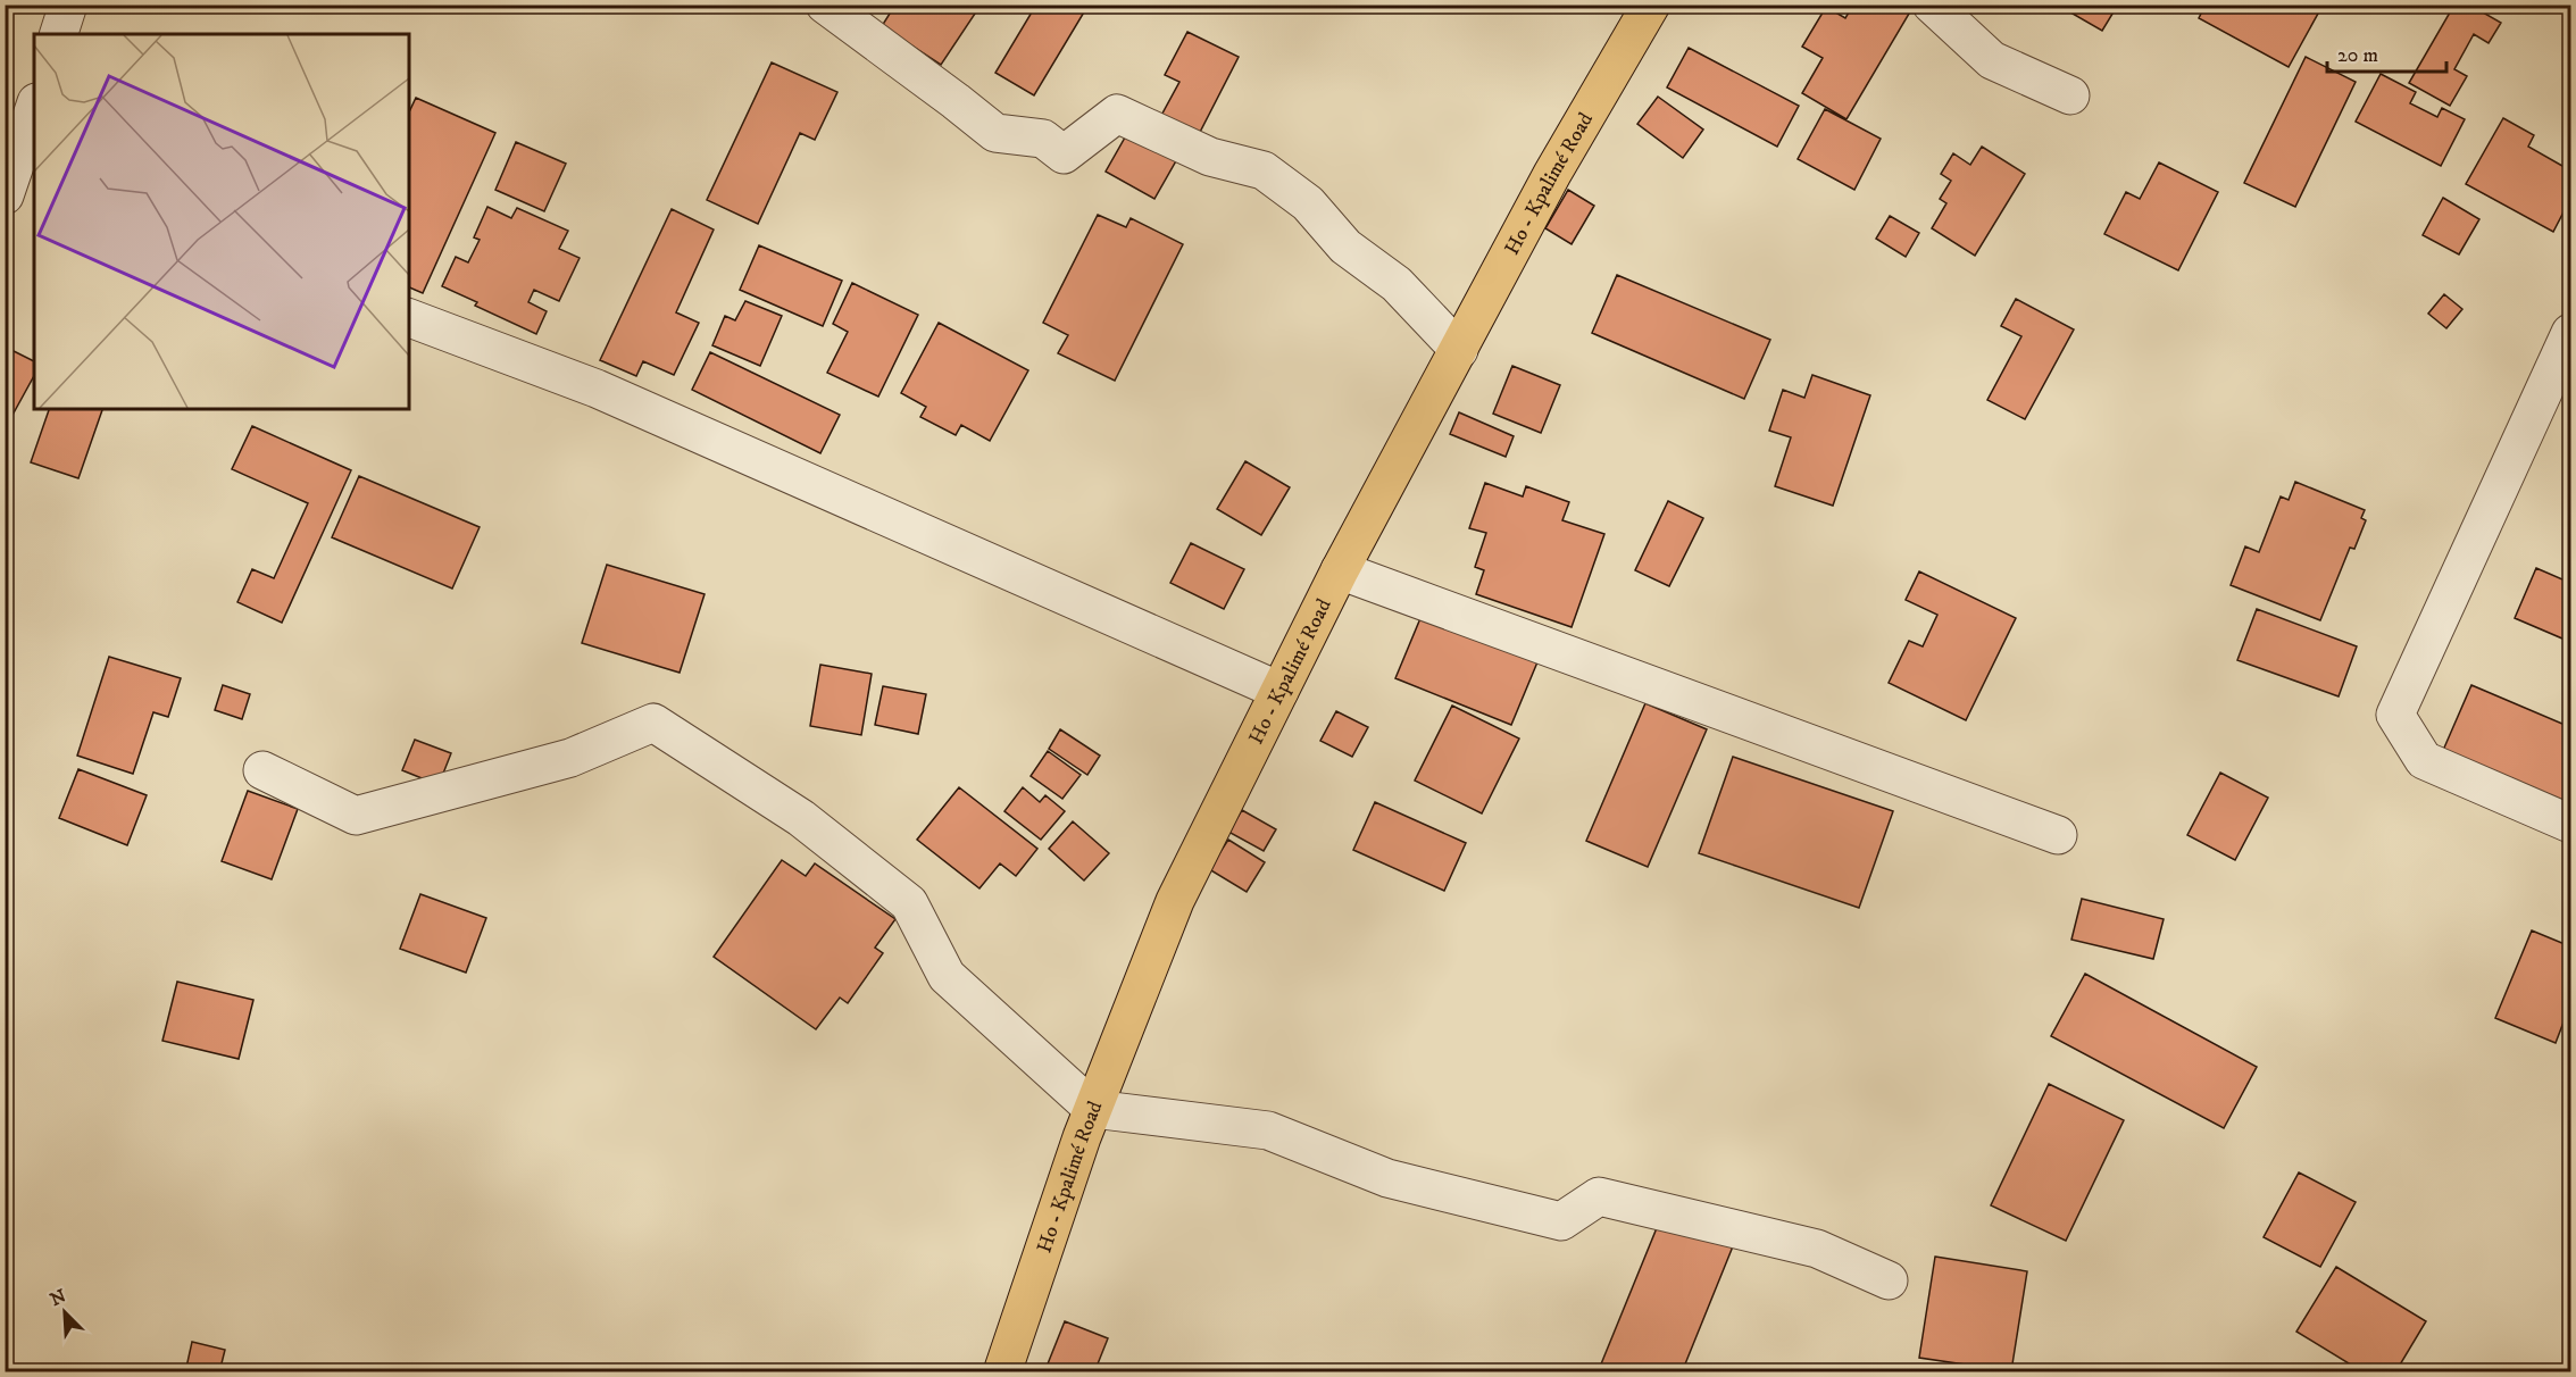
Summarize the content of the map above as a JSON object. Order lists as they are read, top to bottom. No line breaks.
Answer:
{"streets":{"main road":["Ho - Kpalimé Road"]},"scale_bar":"20 m","north":"top left"}
